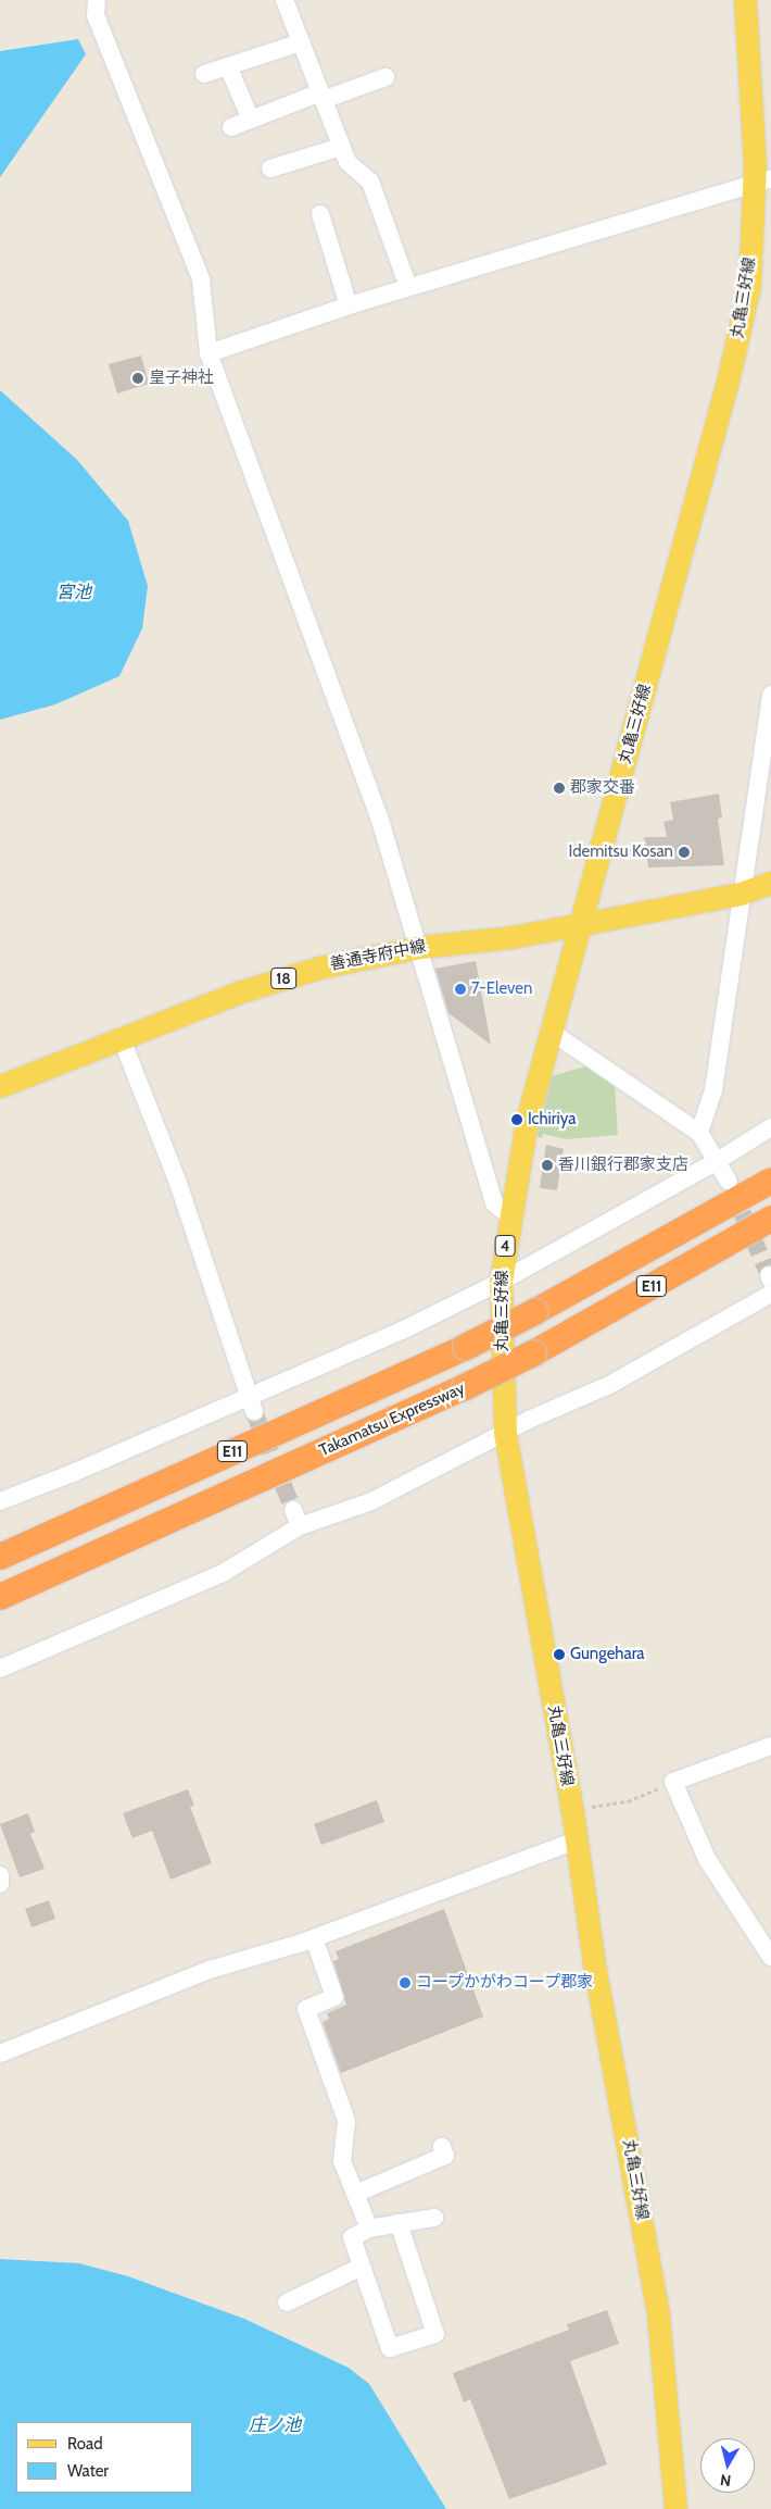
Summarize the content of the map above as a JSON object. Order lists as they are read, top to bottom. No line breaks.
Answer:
{"streets":{"highway":["E11","Takamatsu Expressway"],"main road":["丸亀三好線","善通寺府中線","18","4"]},"crossings":[["丸亀三好線","善通寺府中線"]],"water":["宮池","庄ノ池"],"places":["皇子神社","郡家交番","Idemitsu Kosan","7-Eleven","Ichiriya","香川銀行郡家支店","Gungehara","コープかがわコープ郡家"],"legend":["Road","Water"],"north":"bottom"}
